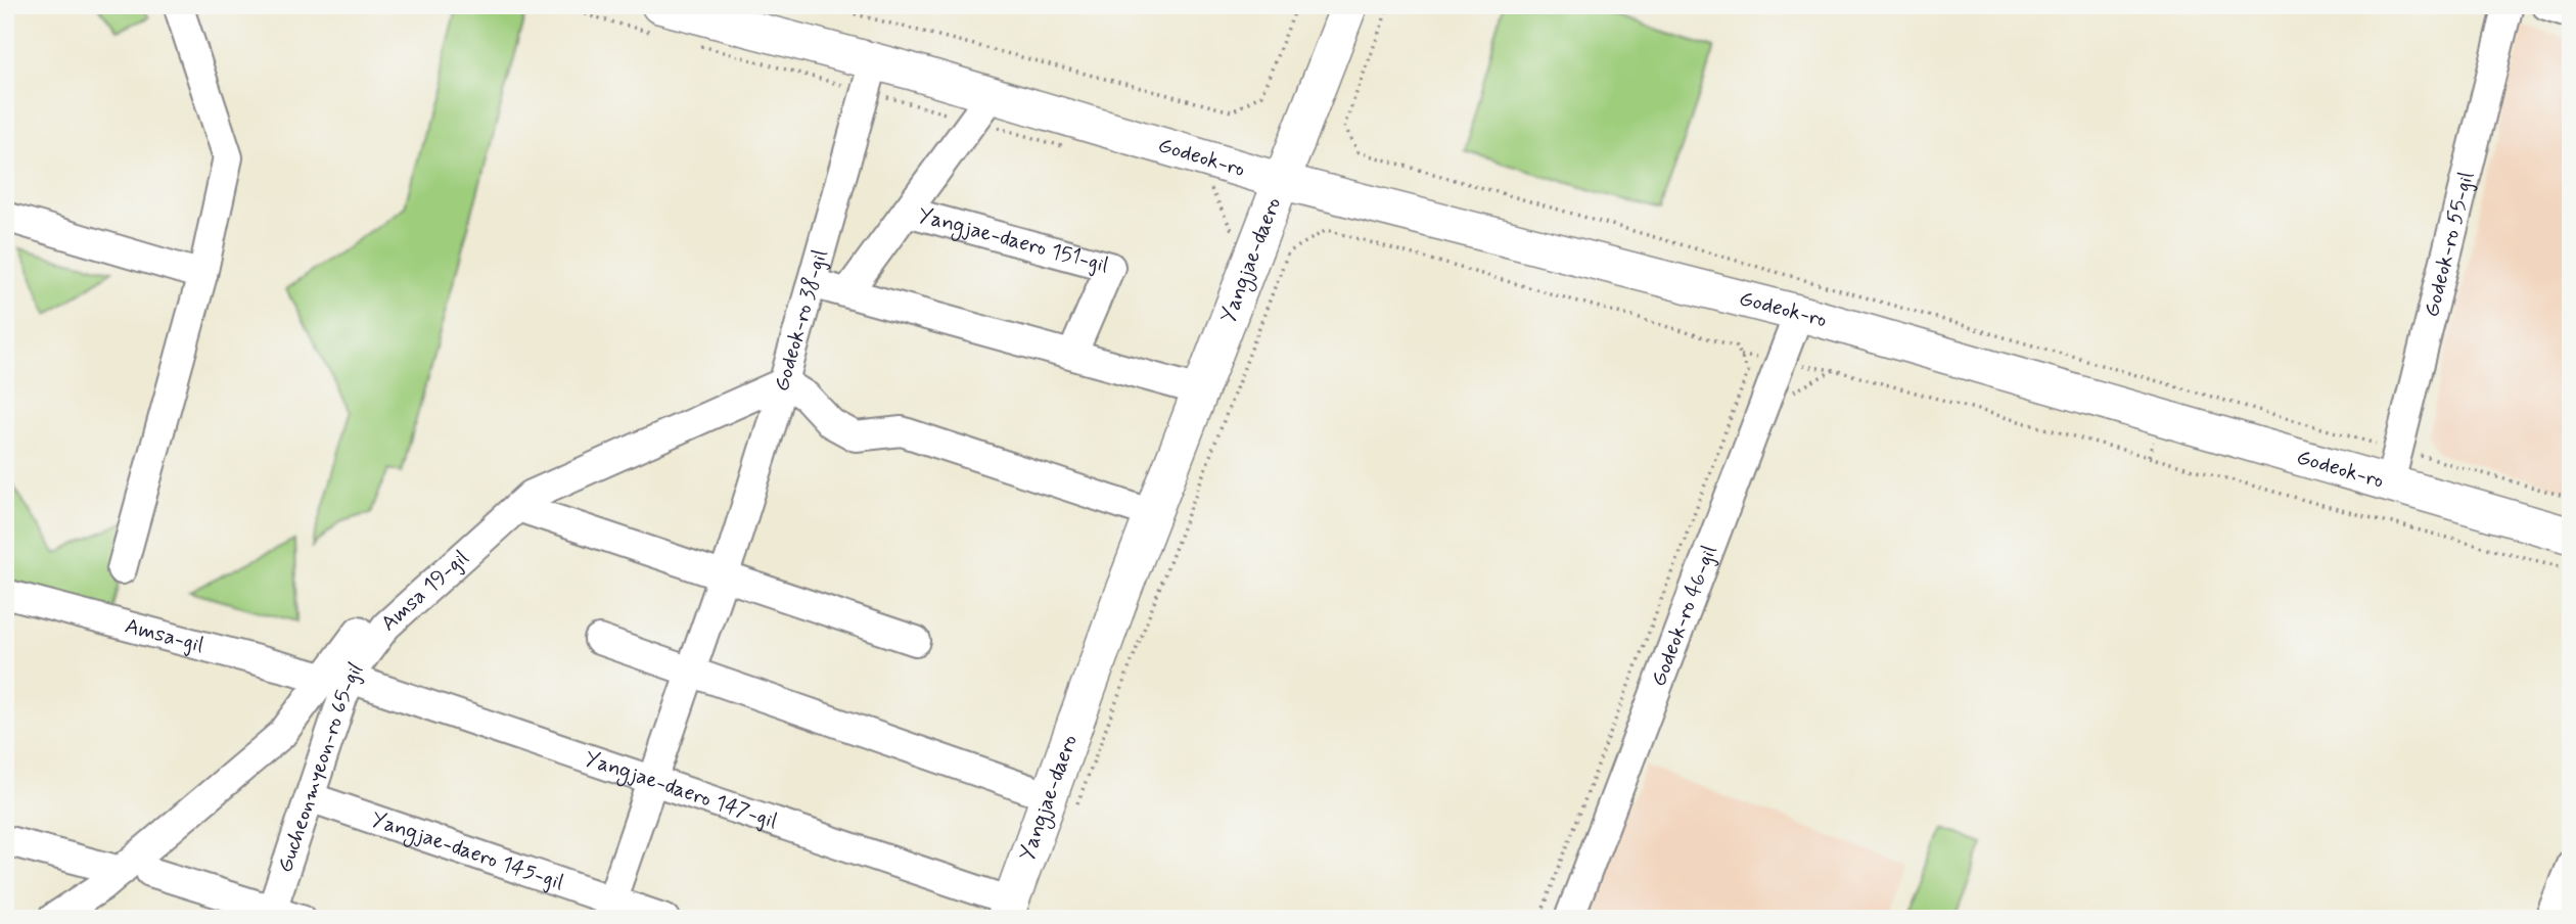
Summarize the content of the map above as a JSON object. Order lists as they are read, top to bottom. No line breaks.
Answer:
{"streets":{"main road":["Godeok-ro","Yangjae-daero"],"street":["Yangjae-daero 151-gil","Godeok-ro 55-gil","Godeok-ro 38-gil","Amsa 19-gil","Godeok-ro 46-gil","Amsa-gil","Gucheonmyeon-ro 65-gil","Yangjae-daero 147-gil","Yangjae-daero 145-gil"]},"crossings":[["Godeok-ro","Godeok-ro 55-gil"],["Godeok-ro","Yangjae-daero"],["Godeok-ro","Godeok-ro 38-gil"],["Godeok-ro","Godeok-ro 46-gil"],["Yangjae-daero","Yangjae-daero 147-gil"],["Godeok-ro 38-gil","Amsa 19-gil"],["Godeok-ro 38-gil","Yangjae-daero 147-gil"],["Godeok-ro 38-gil","Yangjae-daero 145-gil"],["Amsa 19-gil","Gucheonmyeon-ro 65-gil"],["Amsa-gil","Gucheonmyeon-ro 65-gil"],["Amsa-gil","Yangjae-daero 147-gil"],["Gucheonmyeon-ro 65-gil","Yangjae-daero 147-gil"],["Gucheonmyeon-ro 65-gil","Yangjae-daero 145-gil"]]}
